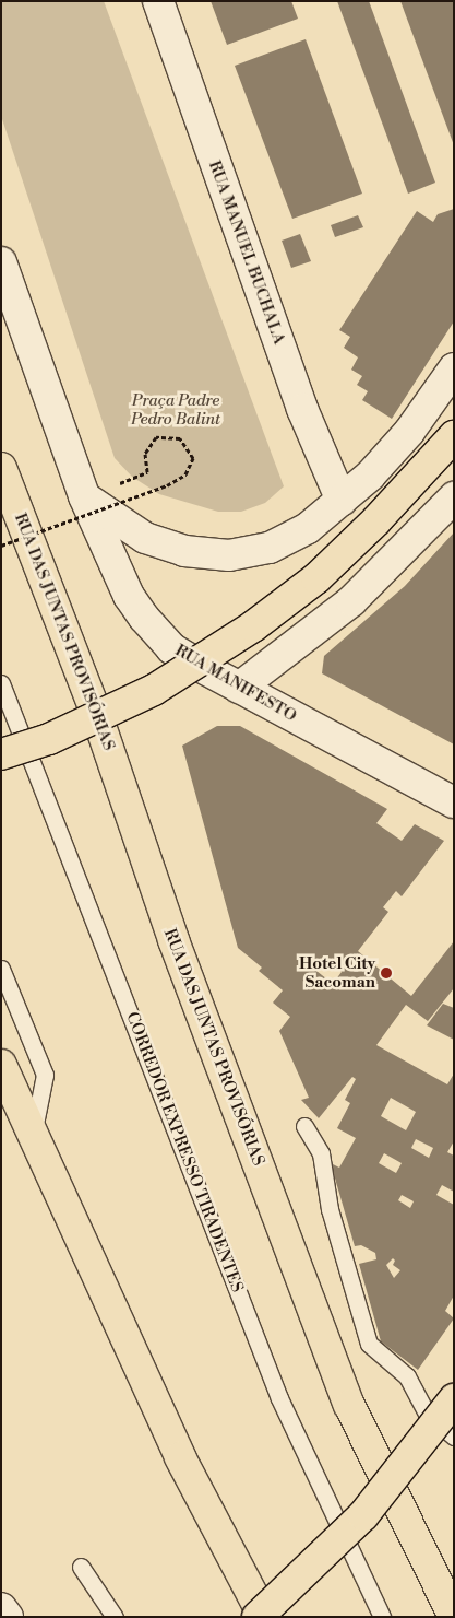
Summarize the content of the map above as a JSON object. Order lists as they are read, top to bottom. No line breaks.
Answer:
{"streets":{"main road":["RUA MANUEL BUCHALA","RUA DAS JUNTAS PROVISÓRIAS","RUA MANIFESTO"],"lane":["CORREDOR EXPRESSO TIRADENTES"]},"parks":["Praça Padre Pedro Balint"],"places":["Hotel City Sacoman"]}
